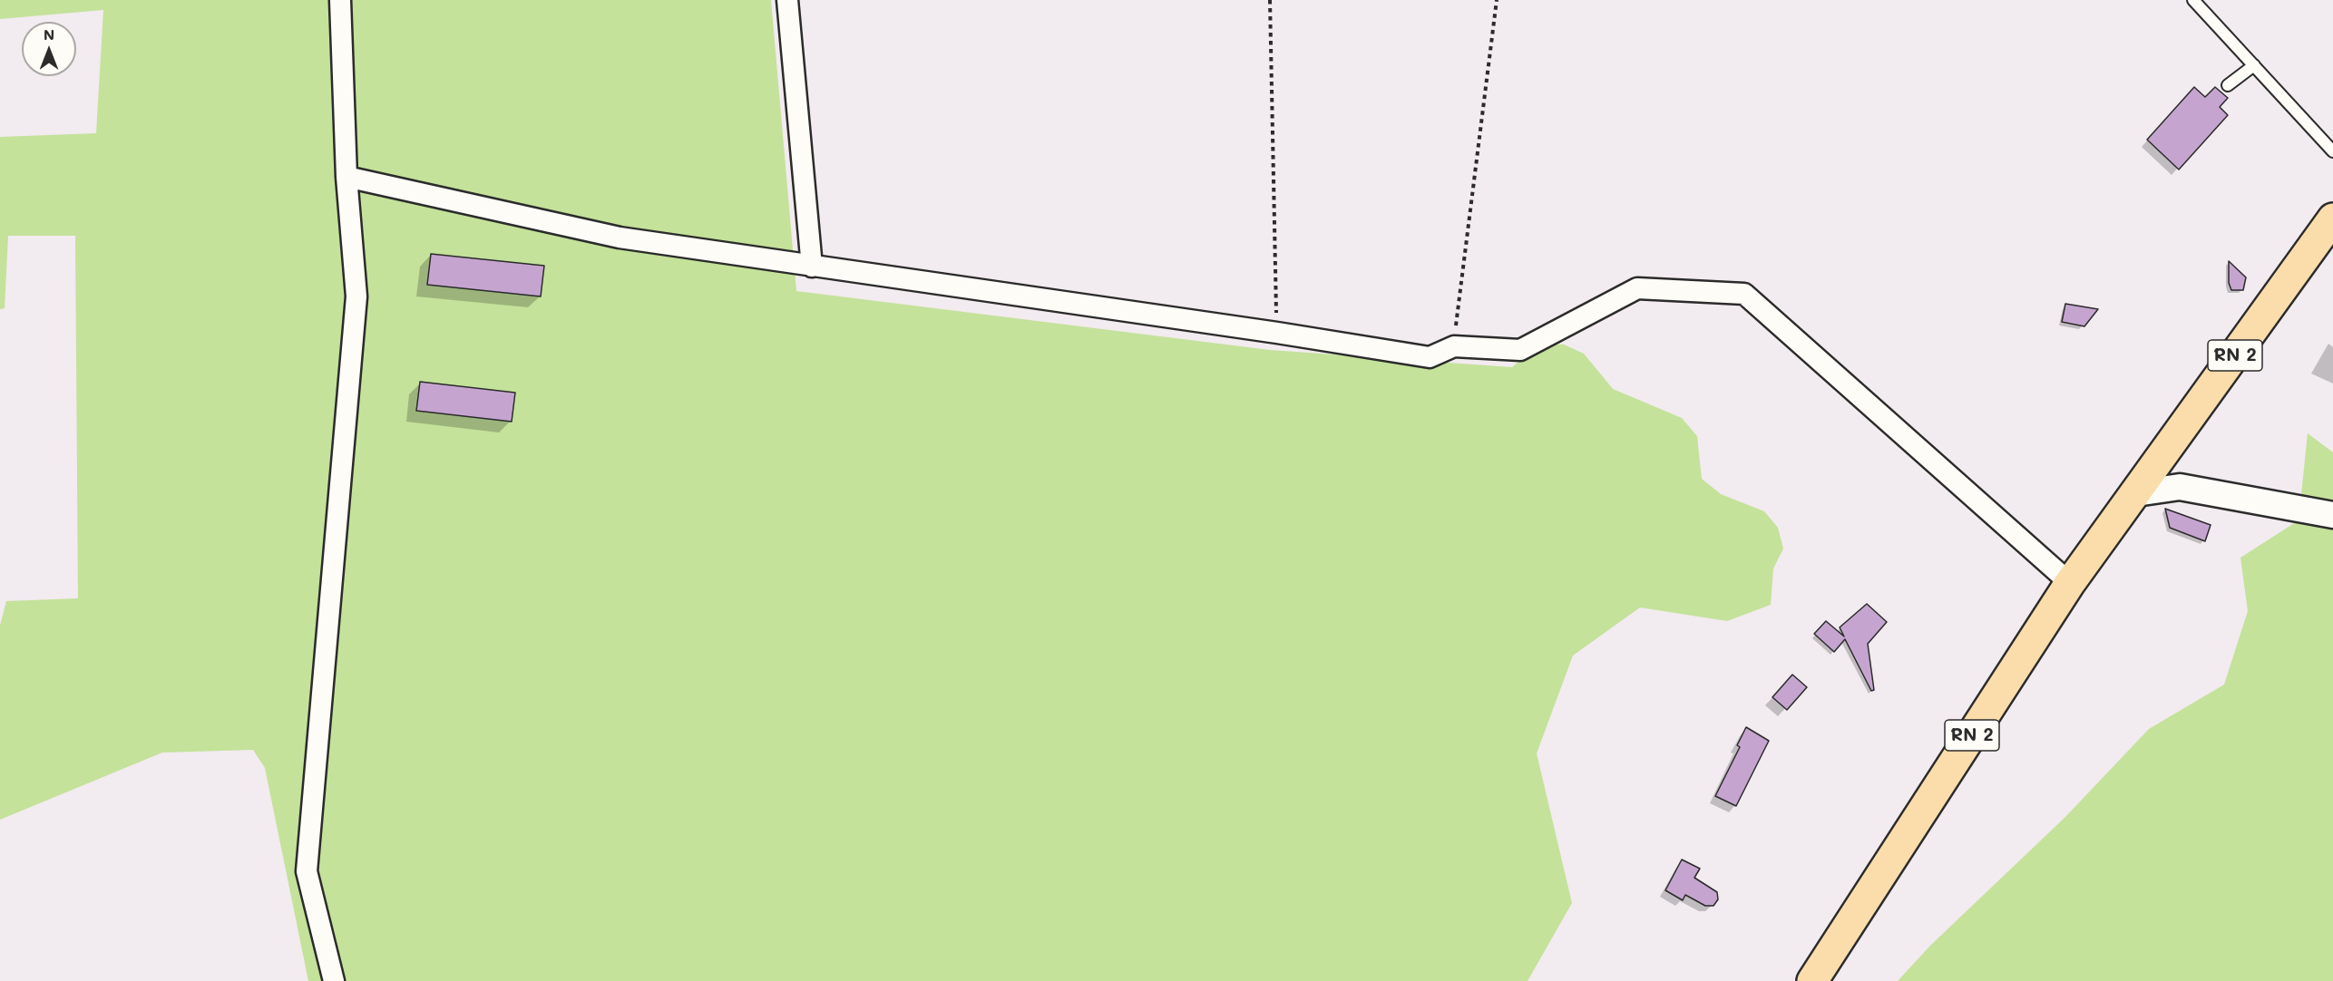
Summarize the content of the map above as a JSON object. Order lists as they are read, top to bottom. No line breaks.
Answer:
{"streets":{"main road":["RN 2"]},"north":"top"}
